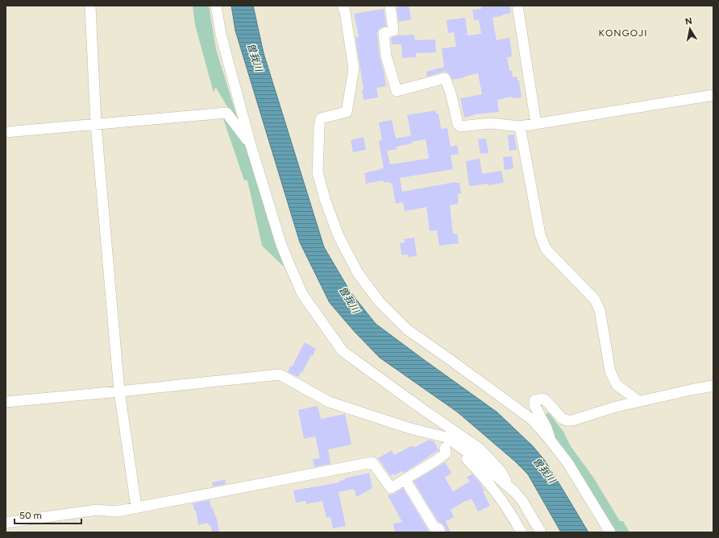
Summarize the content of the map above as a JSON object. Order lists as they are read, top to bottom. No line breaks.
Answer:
{"districts":["KONGOJI"],"water":["曽我川"],"scale_bar":"50 m","north":"top"}
